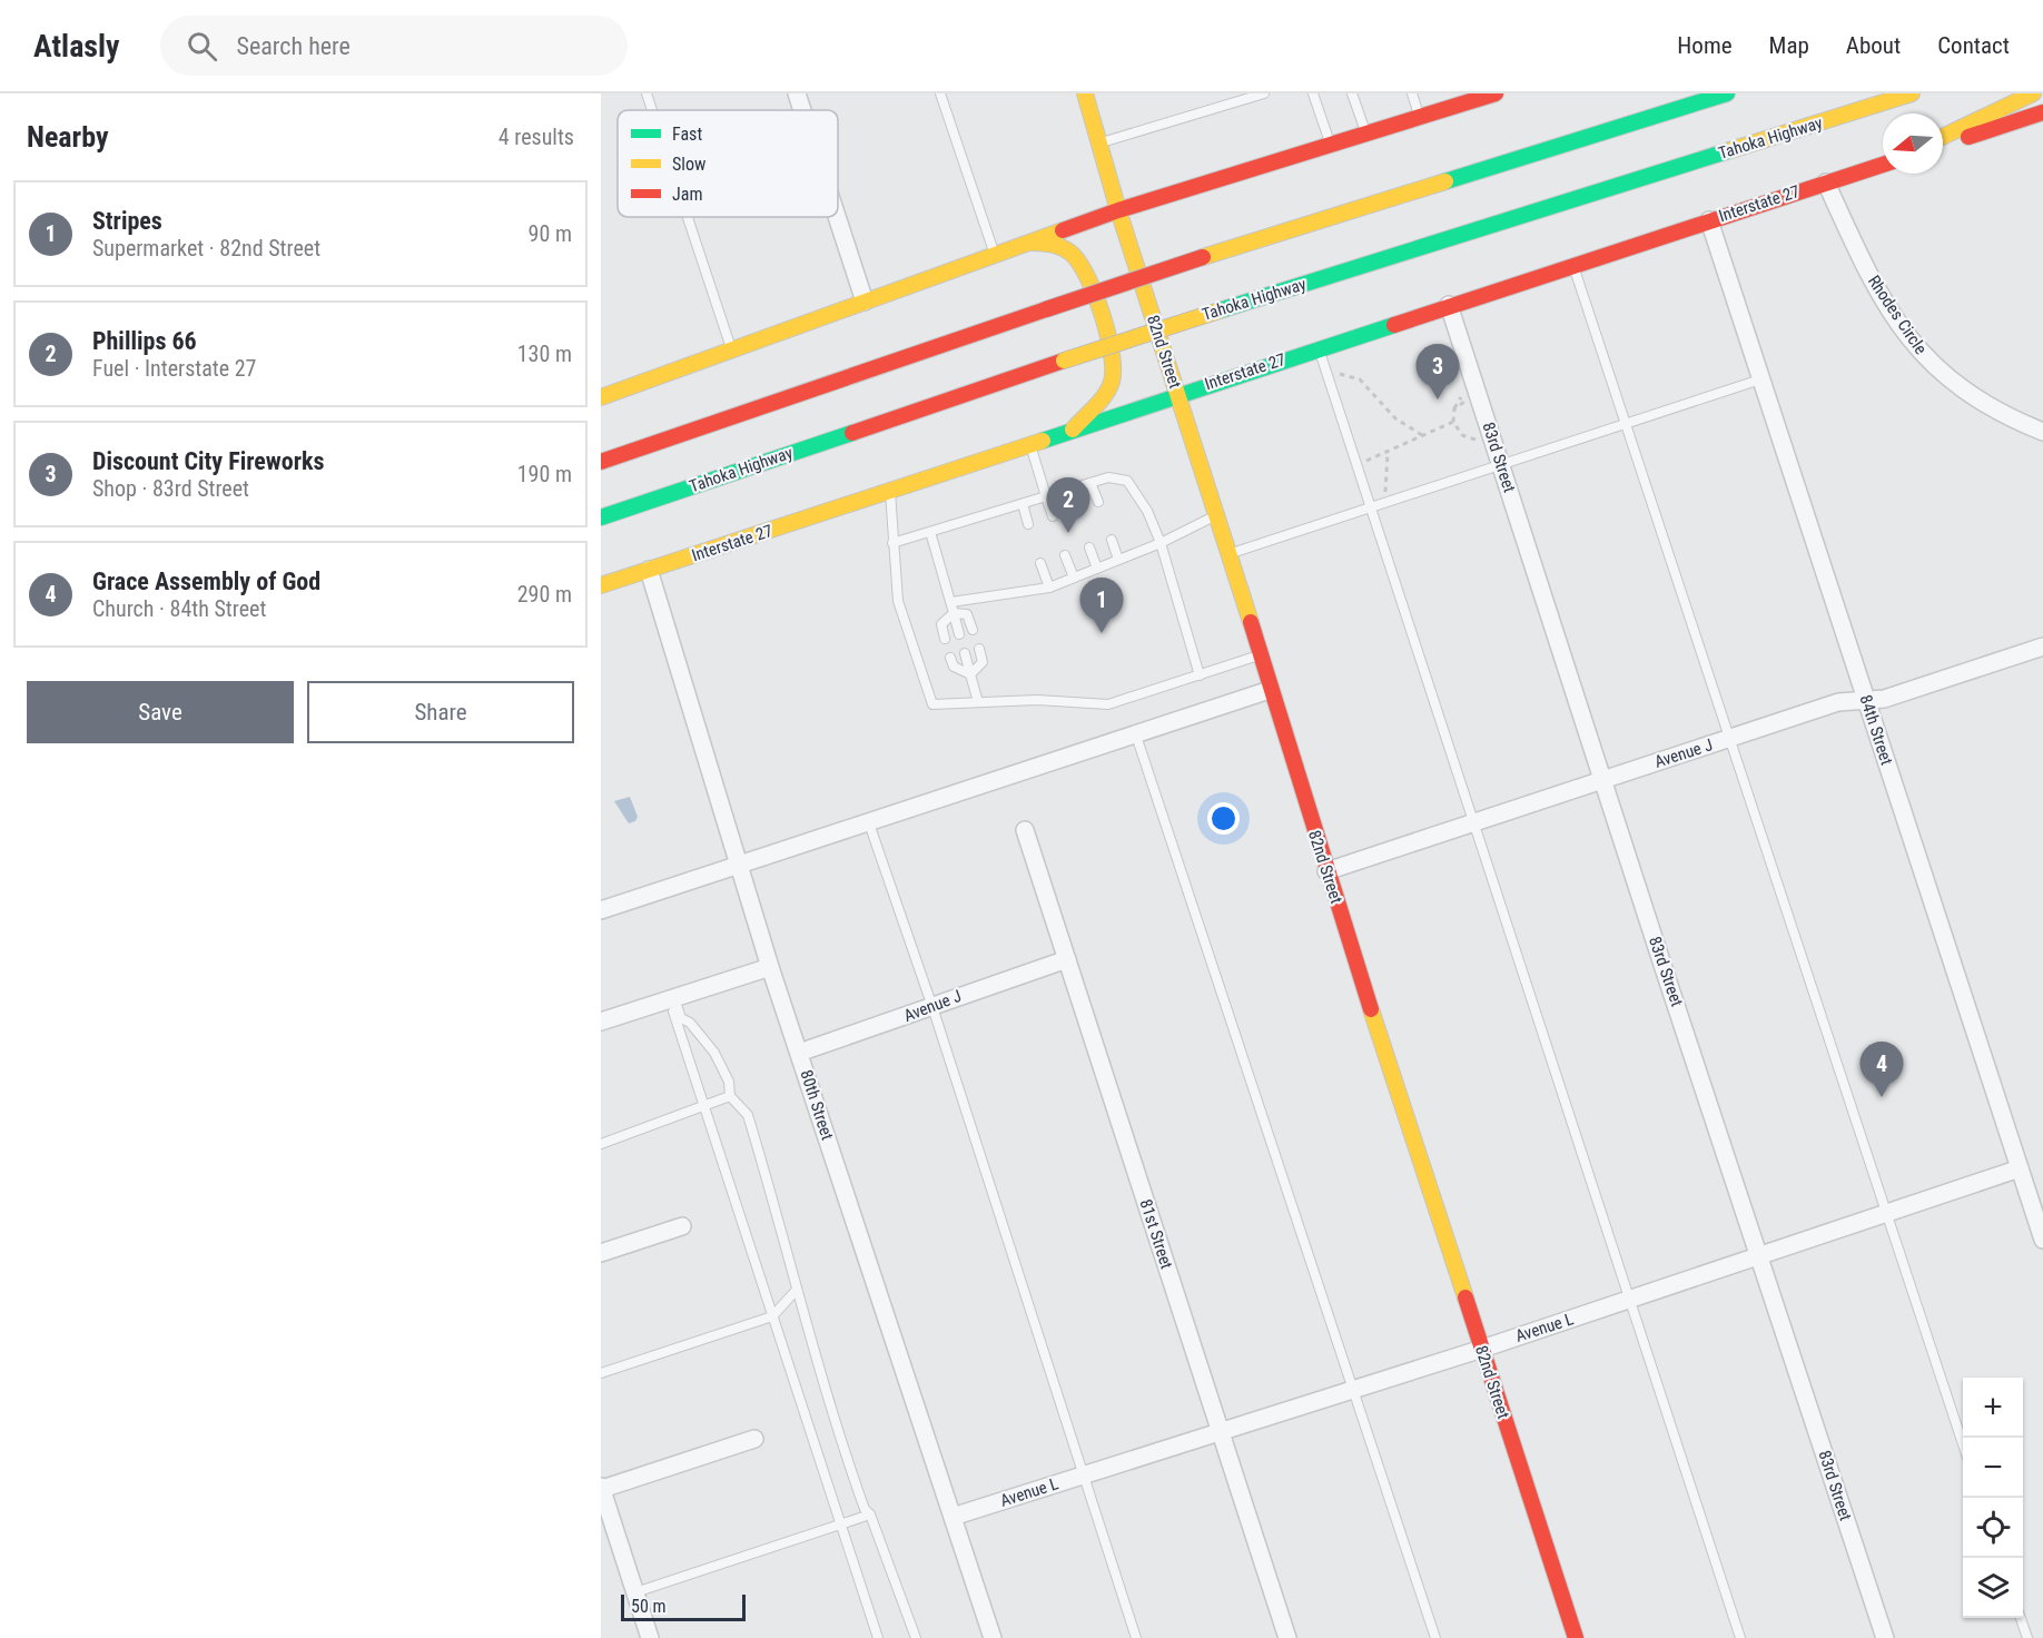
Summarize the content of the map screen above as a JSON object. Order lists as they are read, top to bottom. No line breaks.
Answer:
{"streets":{"main road":["Tahoka Highway","Interstate 27","82nd Street"],"street":["Rhodes Circle","83rd Street","84th Street","Avenue J","80th Street","81st Street","Avenue L"]},"crossings":[["Interstate 27","Rhodes Circle"],["Interstate 27","82nd Street"],["Interstate 27","83rd Street"],["Interstate 27","84th Street"],["Interstate 27","80th Street"],["82nd Street","Avenue J"],["82nd Street","Avenue L"],["83rd Street","Avenue J"],["83rd Street","Avenue L"],["84th Street","Avenue J"],["84th Street","Avenue L"],["Avenue J","80th Street"],["Avenue J","81st Street"],["80th Street","Avenue L"],["81st Street","Avenue L"]],"legend":["Fast","Slow","Jam"],"scale_bar":"50 m","north":"left","page":{"header":"Atlasly","search":"Search here","nav":["Home","Map","About","Contact"],"heading":["Nearby","4 results"],"list":[{"mark":"1","name":"Stripes","note":"Supermarket · 82nd Street","value":"90 m"},{"mark":"2","name":"Phillips 66","note":"Fuel · Interstate 27","value":"130 m"},{"mark":"3","name":"Discount City Fireworks","note":"Shop · 83rd Street","value":"190 m"},{"mark":"4","name":"Grace Assembly of God","note":"Church · 84th Street","value":"290 m"}],"pins":["3","2","1","4"],"buttons":["Save","Share"],"map_buttons":["+","−"],"scale":"50 m"}}
